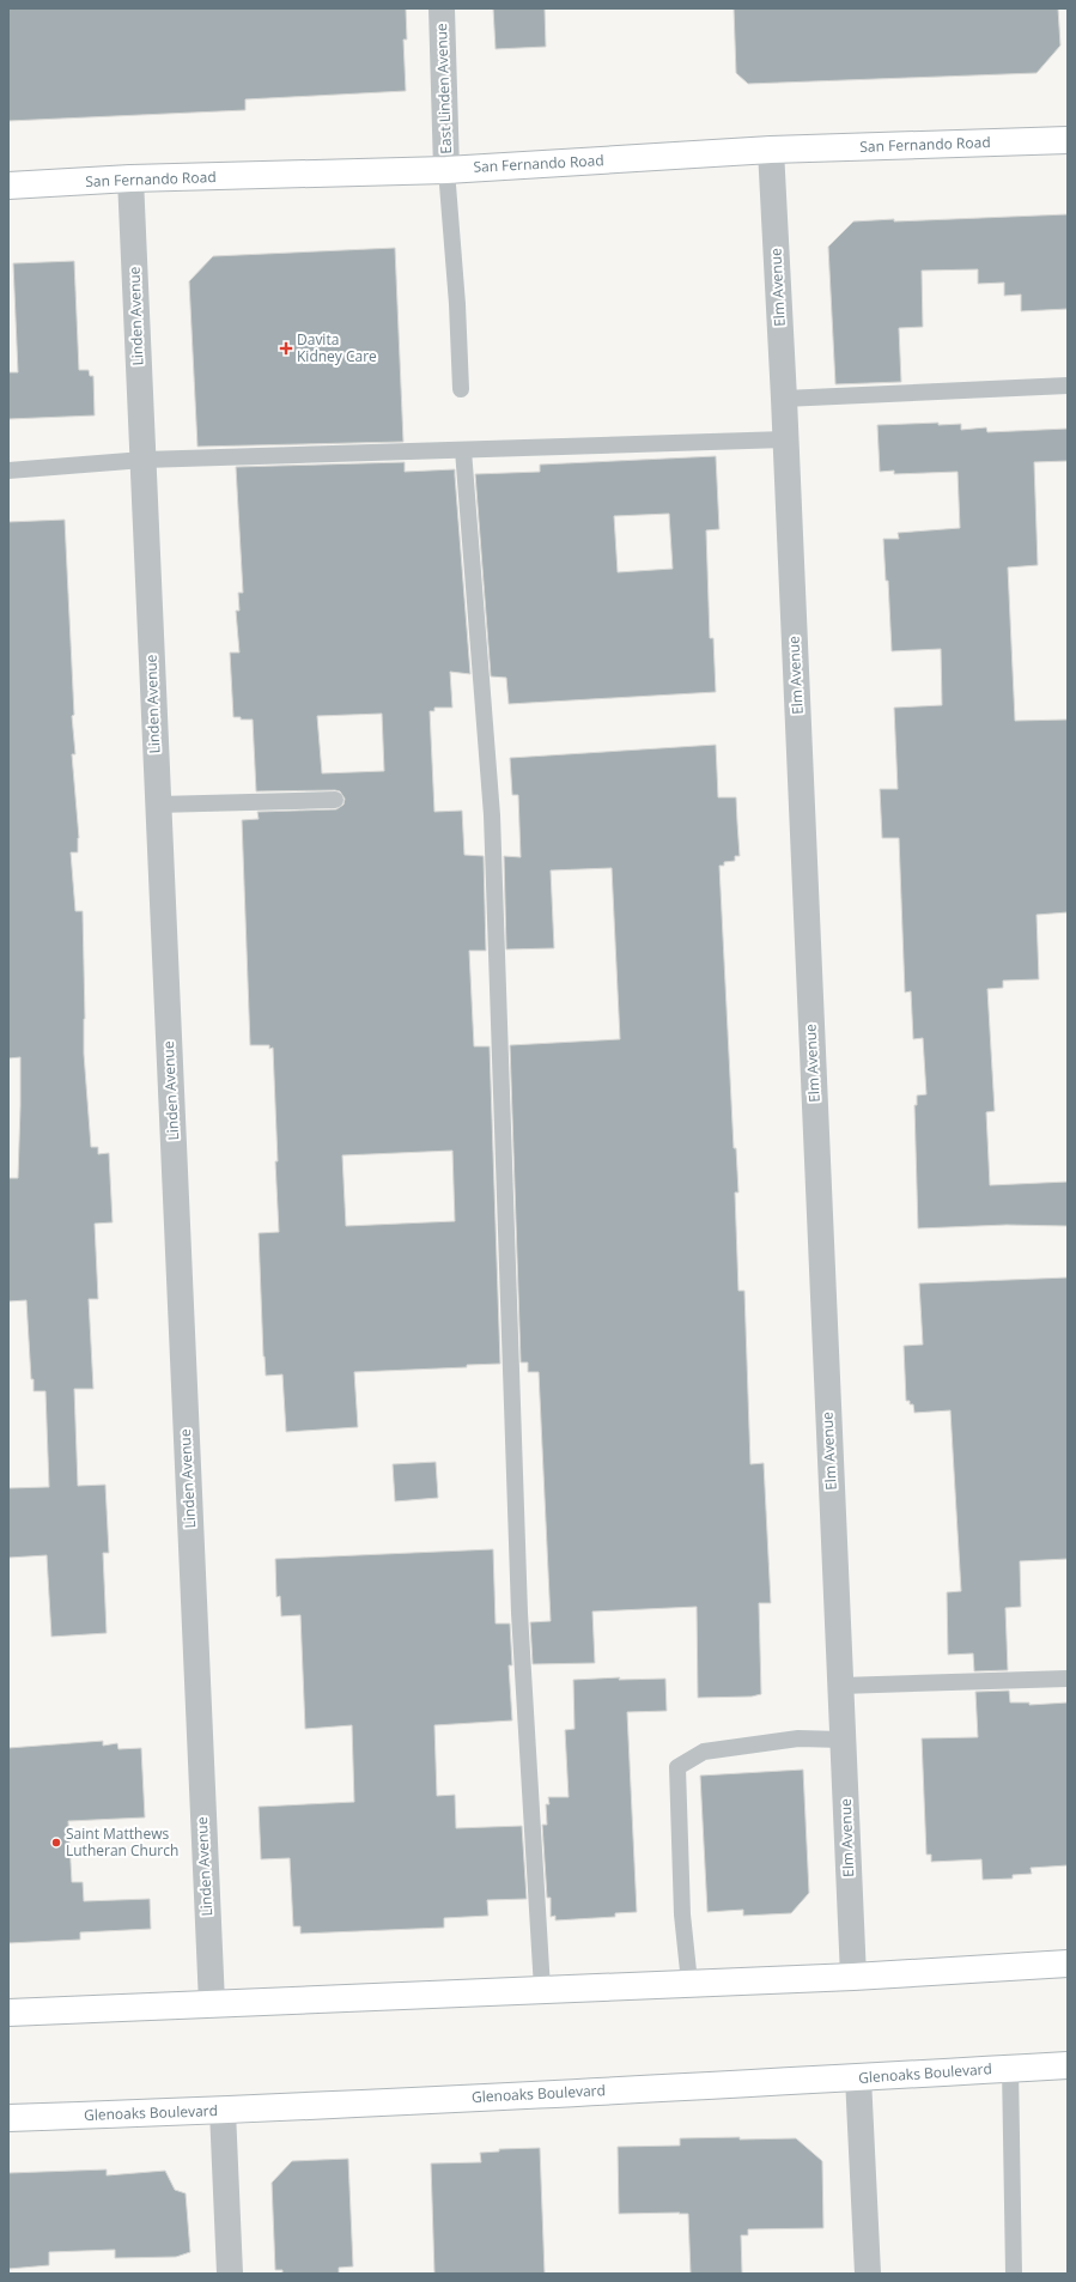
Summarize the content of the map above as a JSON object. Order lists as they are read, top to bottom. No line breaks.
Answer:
{"streets":{"main road":["San Fernando Road","Glenoaks Boulevard"],"street":["East Linden Avenue","Elm Avenue","Linden Avenue"]},"crossings":[["East Linden Avenue","San Fernando Road"],["San Fernando Road","Elm Avenue"],["San Fernando Road","Linden Avenue"]],"places":{"health":["Davita Kidney Care"],"other":["Saint Matthews Lutheran Church"]}}
